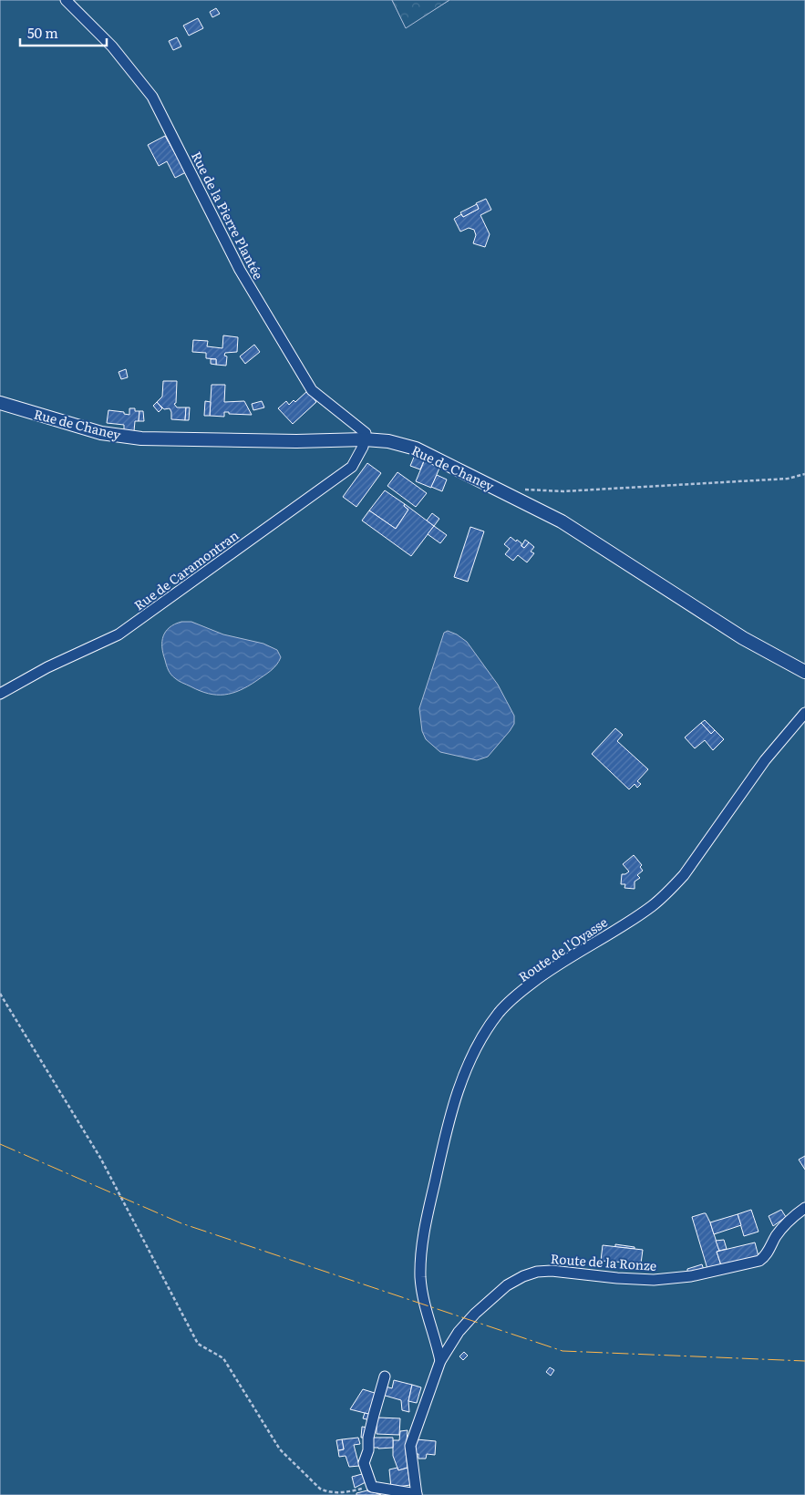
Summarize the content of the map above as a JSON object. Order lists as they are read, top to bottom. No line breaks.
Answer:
{"streets":{"street":["Rue de la Pierre Plantée","Rue de Chaney","Rue de Caramontran","Route de l'Oyasse","Route de la Ronze"]},"crossings":[["Rue de la Pierre Plantée","Rue de Chaney"],["Rue de la Pierre Plantée","Rue de Caramontran"],["Rue de Chaney","Rue de Caramontran"],["Route de l'Oyasse","Route de la Ronze"]],"scale_bar":"50 m"}
